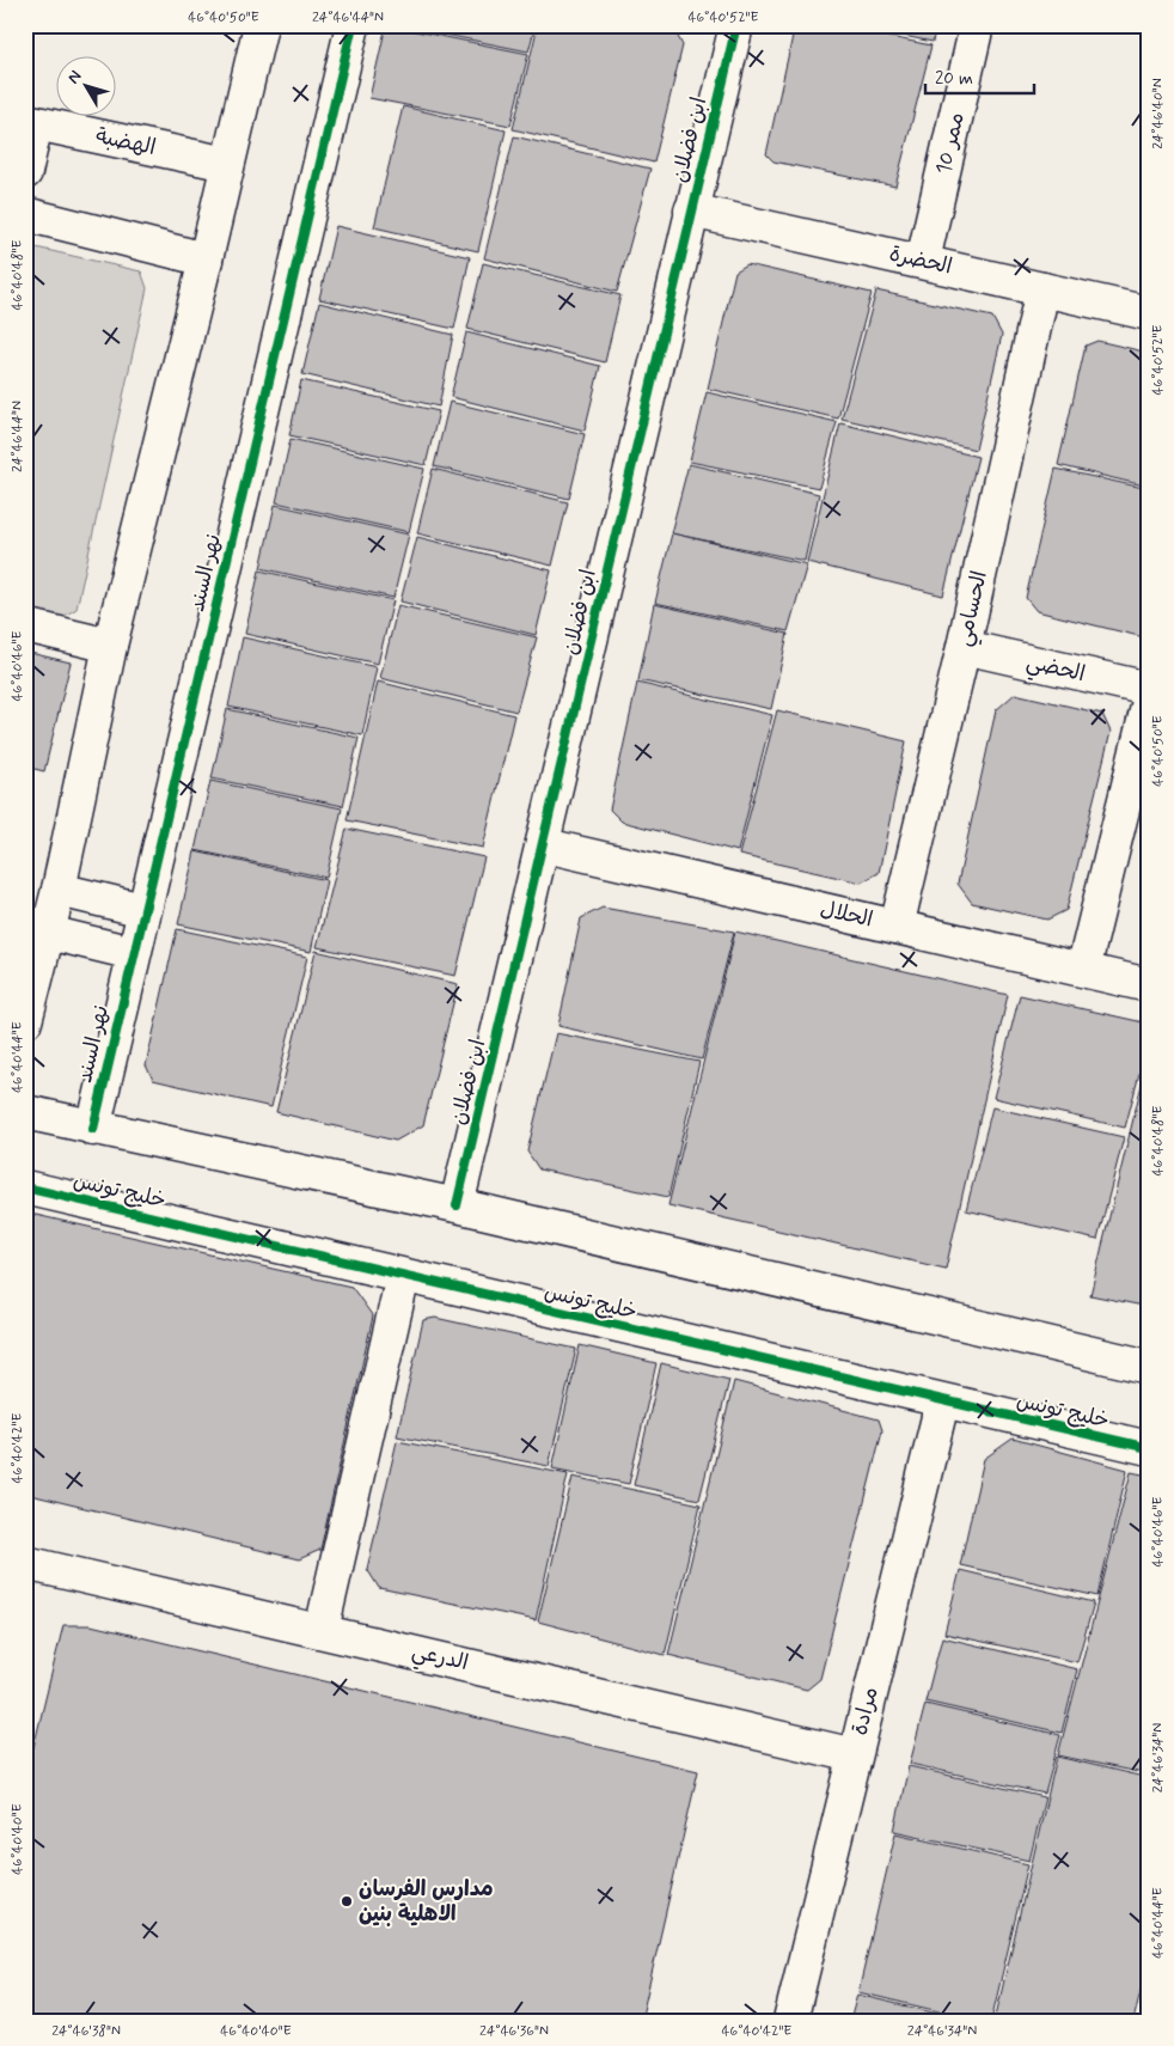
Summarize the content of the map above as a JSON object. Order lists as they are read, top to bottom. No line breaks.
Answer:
{"streets":{"street":["ابن فضلان","الهضبة","ممر 10","الحضرة","نهر السند","الحسامي","الحضي","الحلال","خليج تونس","الدرعي","مرادة"]},"crossings":[["ابن فضلان","الحضرة"],["ابن فضلان","الحلال"],["ممر 10","الحضرة"],["الحضرة","الحسامي"],["الحسامي","الحضي"],["الحسامي","الحلال"],["خليج تونس","مرادة"],["الدرعي","مرادة"]],"places":["مدارس الفرسان الاهلية بنين"],"scale_bar":"20 m","north":"top left","coordinates":["46°40'50\"E","24°46'44\"N","46°40'52\"E","24°46'40\"N","46°40'48\"E","46°40'46\"E","46°40'44\"E","46°40'42\"E","24°46'34\"N","46°40'40\"E","24°46'38\"N","24°46'36\"N"]}
